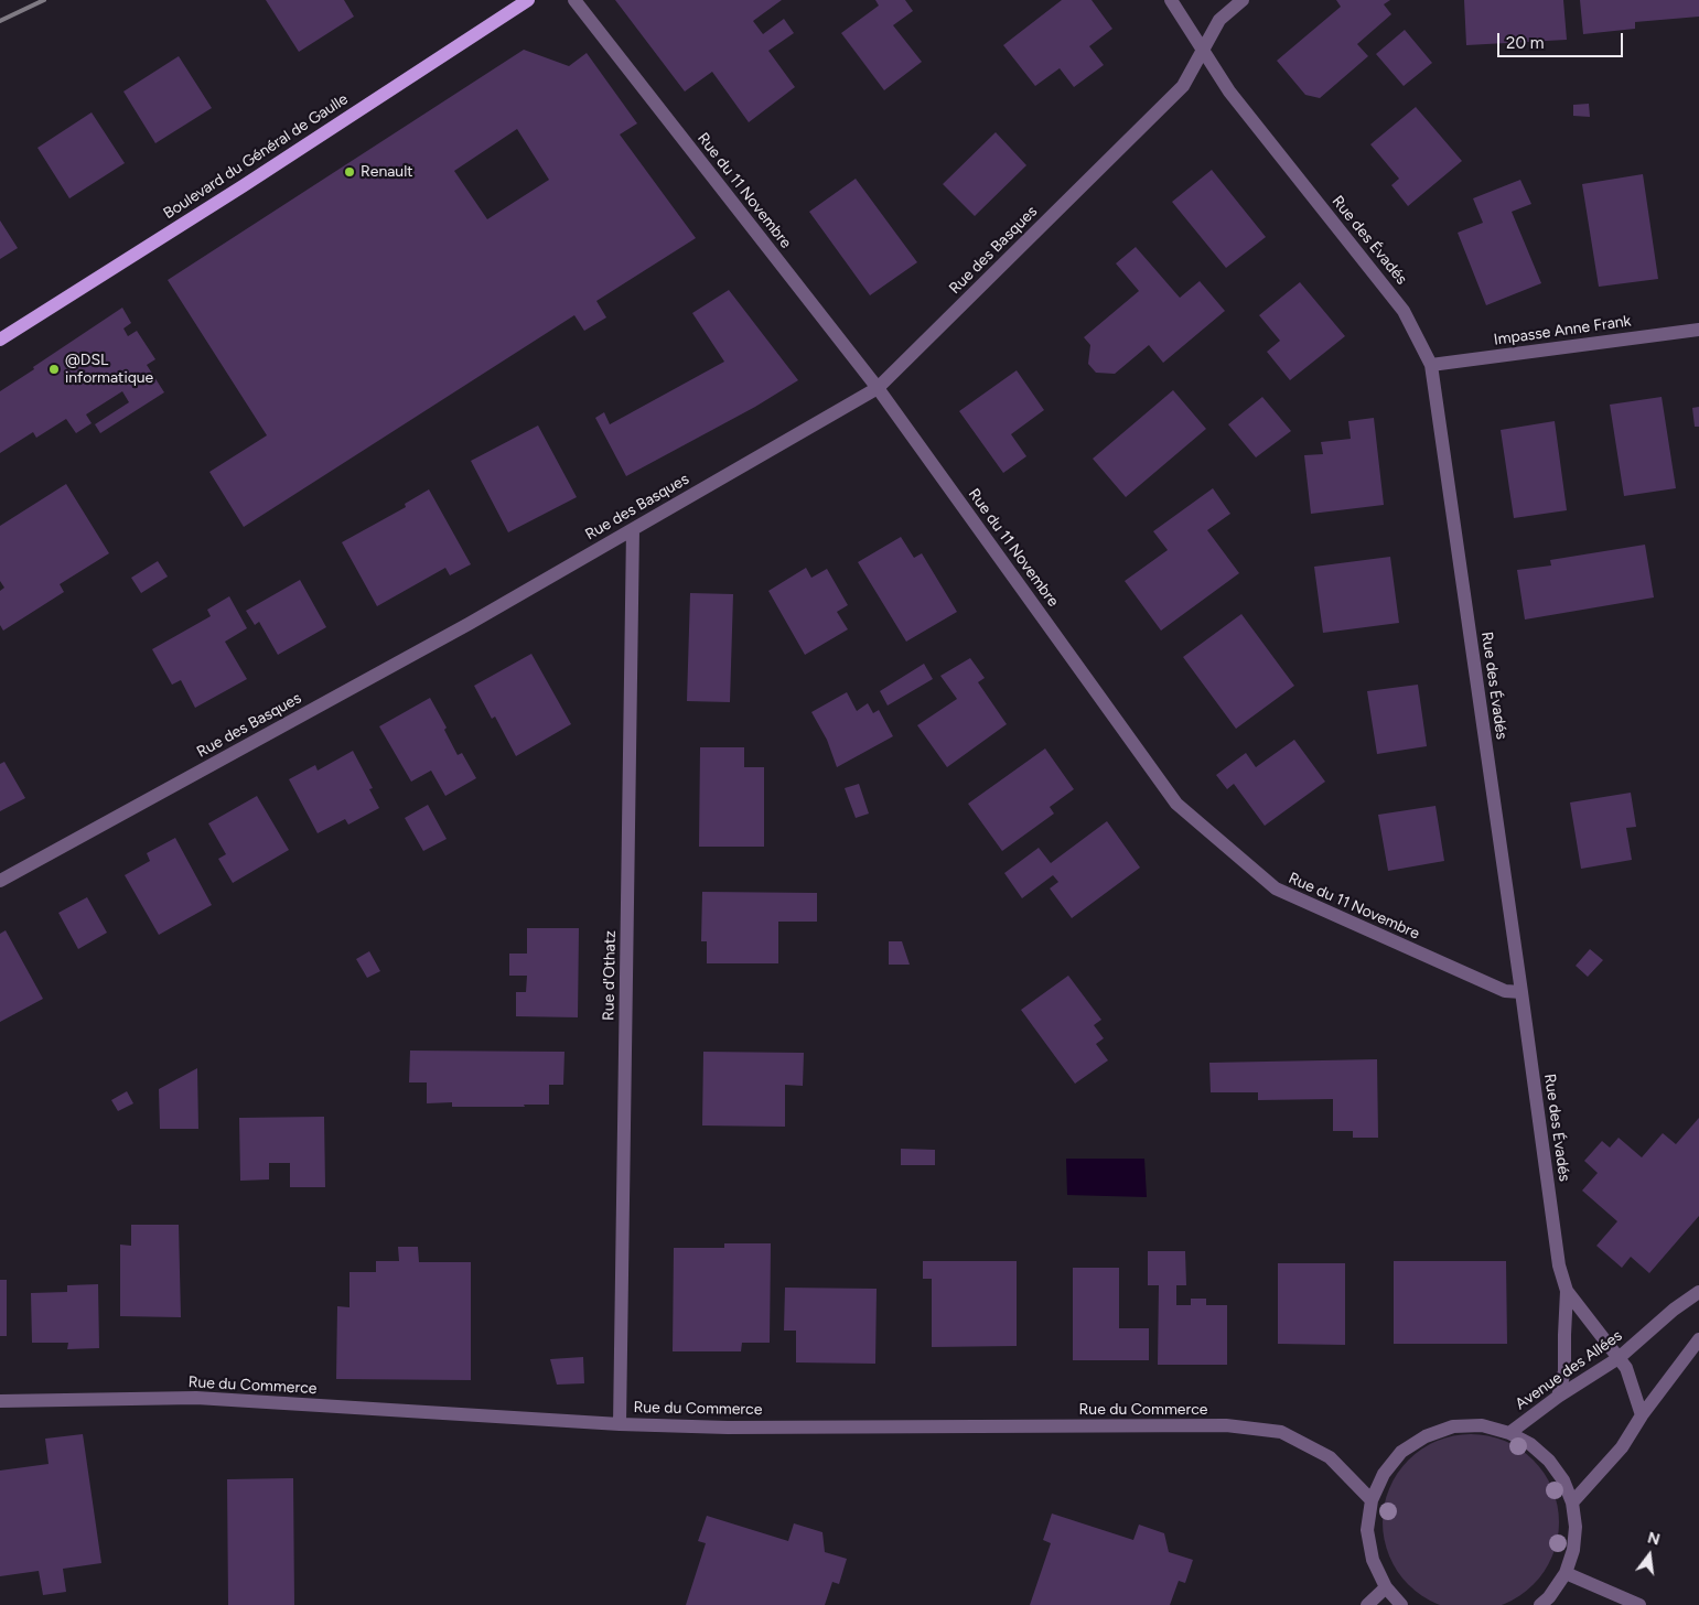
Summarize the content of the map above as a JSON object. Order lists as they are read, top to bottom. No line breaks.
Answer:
{"streets":{"main road":["Boulevard du Général de Gaulle"],"street":["Rue du 11 Novembre","Rue des Évadés","Rue des Basques","Impasse Anne Frank","Rue d'Othatz","Avenue des Allées","Rue du Commerce"]},"crossings":[["Rue du 11 Novembre","Rue des Évadés"],["Rue du 11 Novembre","Rue des Basques"],["Rue des Évadés","Rue des Basques"],["Rue des Évadés","Impasse Anne Frank"],["Rue des Évadés","Avenue des Allées"],["Rue des Basques","Rue d'Othatz"],["Rue d'Othatz","Rue du Commerce"]],"places":["Renault","@DSL informatique"],"scale_bar":"20 m","north":"top"}
